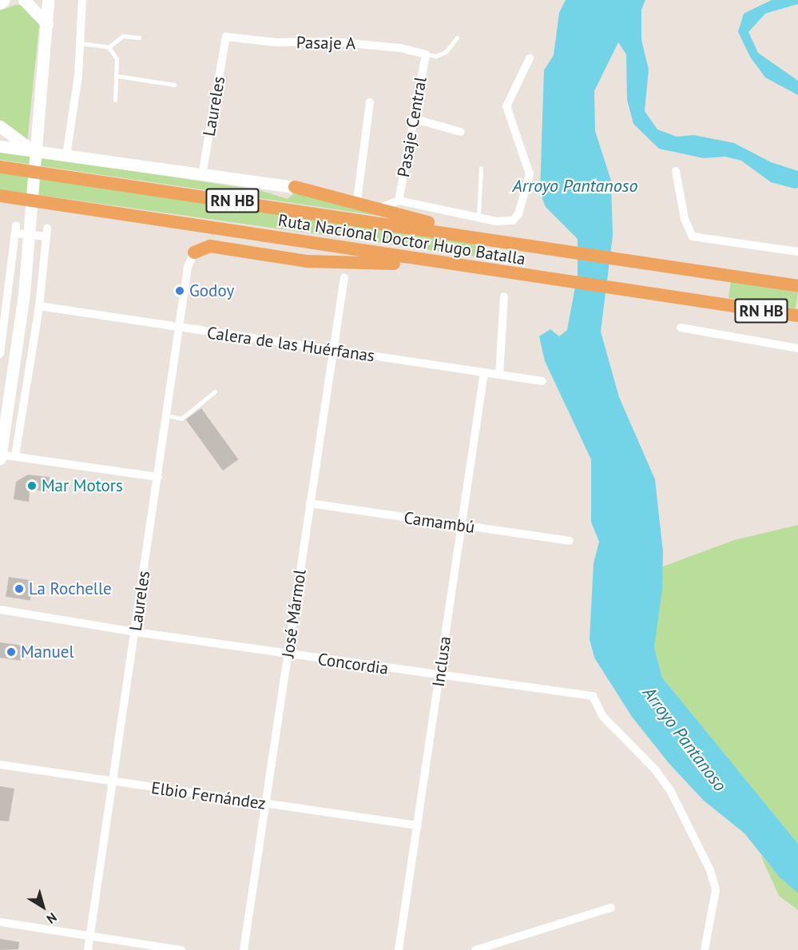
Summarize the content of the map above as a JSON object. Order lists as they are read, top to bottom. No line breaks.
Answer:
{"streets":{"highway":["RN HB","Ruta Nacional Doctor Hugo Batalla"],"street":["Pasaje A","Laureles","Pasaje Central","Calera de las Huérfanas","Camambú","José Mármol","Inclusa","Concordia","Elbio Fernández"]},"crossings":[["Pasaje A","Laureles"],["Pasaje A","Pasaje Central"],["Laureles","Calera de las Huérfanas"],["Laureles","Concordia"],["Laureles","Elbio Fernández"],["Calera de las Huérfanas","José Mármol"],["Calera de las Huérfanas","Inclusa"],["Camambú","José Mármol"],["Camambú","Inclusa"],["José Mármol","Concordia"],["José Mármol","Elbio Fernández"],["Inclusa","Concordia"],["Inclusa","Elbio Fernández"]],"water":["Arroyo Pantanoso"],"places":["Godoy","Mar Motors","La Rochelle","Manuel"],"north":"bottom right"}
